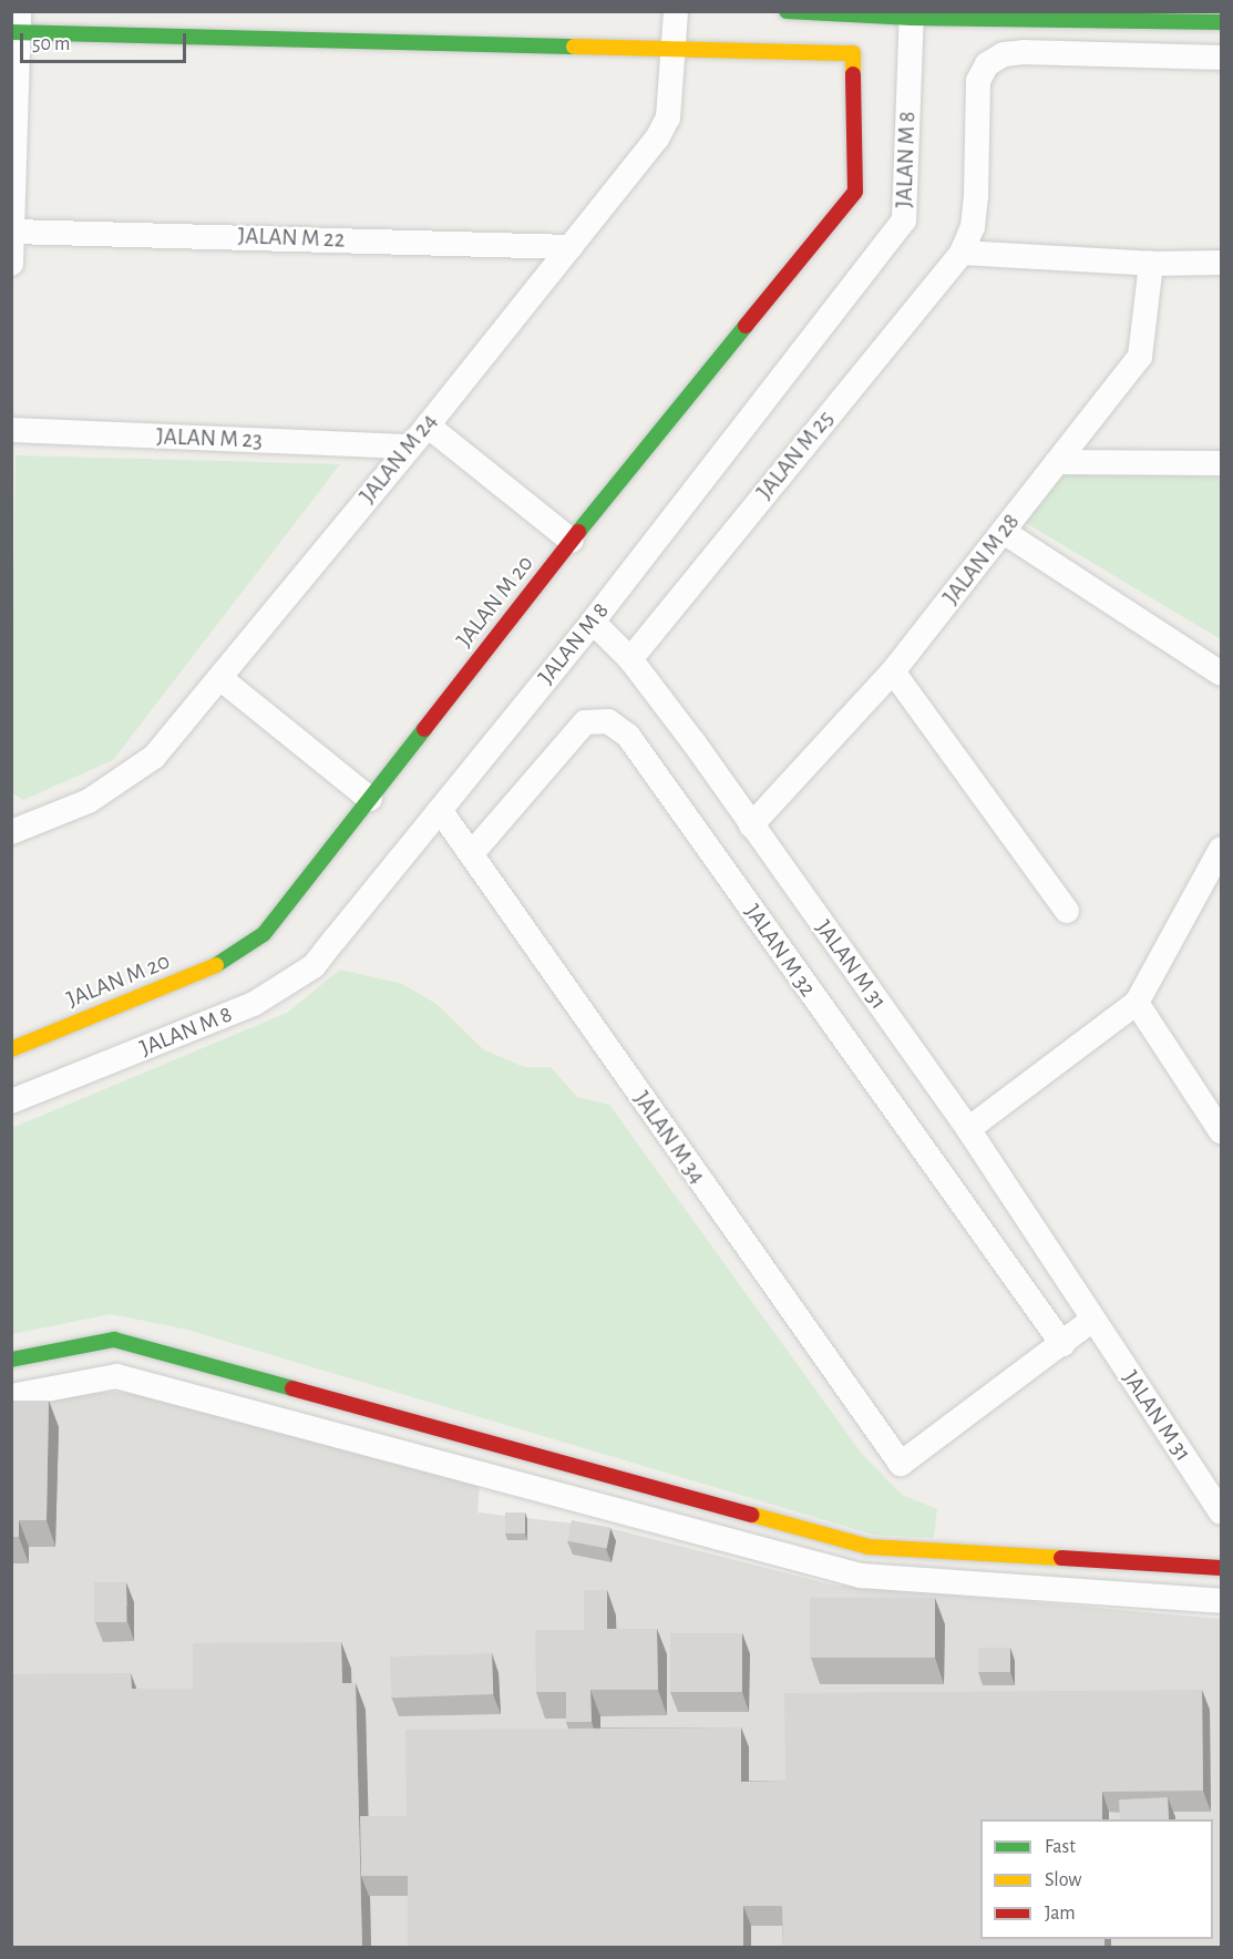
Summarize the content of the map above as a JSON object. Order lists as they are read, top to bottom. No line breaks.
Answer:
{"streets":{"street":["JALAN M 8","JALAN M 22","JALAN M 23","JALAN M 25","JALAN M 24","JALAN M 28","JALAN M 20","JALAN M 32","JALAN M 31","JALAN M 34"]},"crossings":[["JALAN M 8","JALAN M 31"],["JALAN M 8","JALAN M 34"],["JALAN M 22","JALAN M 24"],["JALAN M 23","JALAN M 24"],["JALAN M 25","JALAN M 31"],["JALAN M 24","JALAN M 20"],["JALAN M 28","JALAN M 31"],["JALAN M 32","JALAN M 34"]],"legend":["Fast","Slow","Jam"],"scale_bar":"50 m"}
